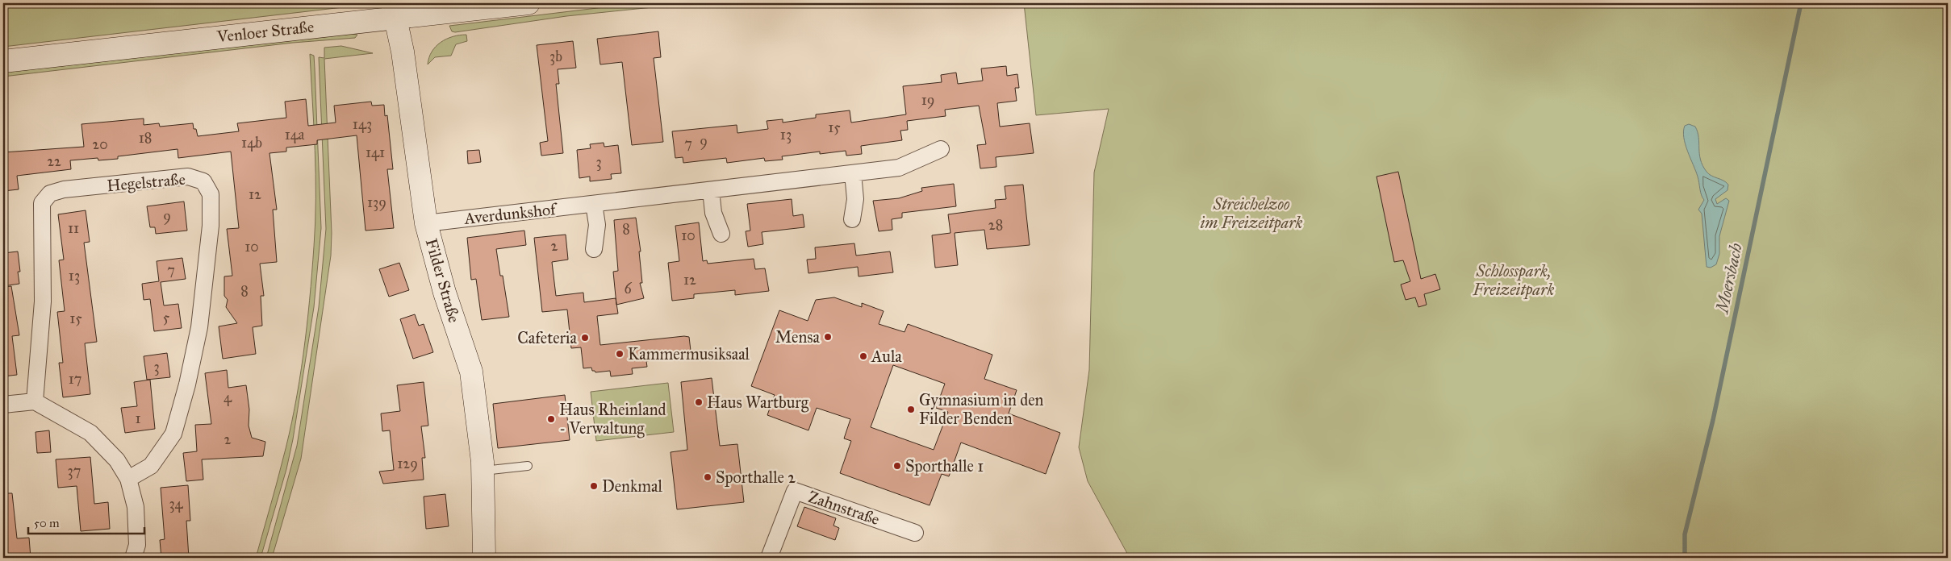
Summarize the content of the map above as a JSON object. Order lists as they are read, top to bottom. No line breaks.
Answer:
{"streets":{"street":["Venloer Straße","Hegelstraße","Averdunkshof","Filder Straße","Zahnstraße"]},"crossings":[["Venloer Straße","Filder Straße"],["Averdunkshof","Filder Straße"]],"water":["Moersbach"],"parks":["Streichelzoo im Freizeitpark","Schlosspark, Freizeitpark"],"places":["Mensa","Cafeteria","Kammermusiksaal","Aula","Haus Wartburg","Gymnasium in den Filder Benden","Haus Rheinland - Verwaltung","Sporthalle 1","Sporthalle 2","Denkmal"],"house_numbers":["3b","19","143","15","14a","13","18","9","14b","7","20","141","22","3","12","139","9","28","11","8","10","2","10","7","13","12","6","8","5","15","3","17","4","1","2","129","37","34"],"scale_bar":"50 m"}
